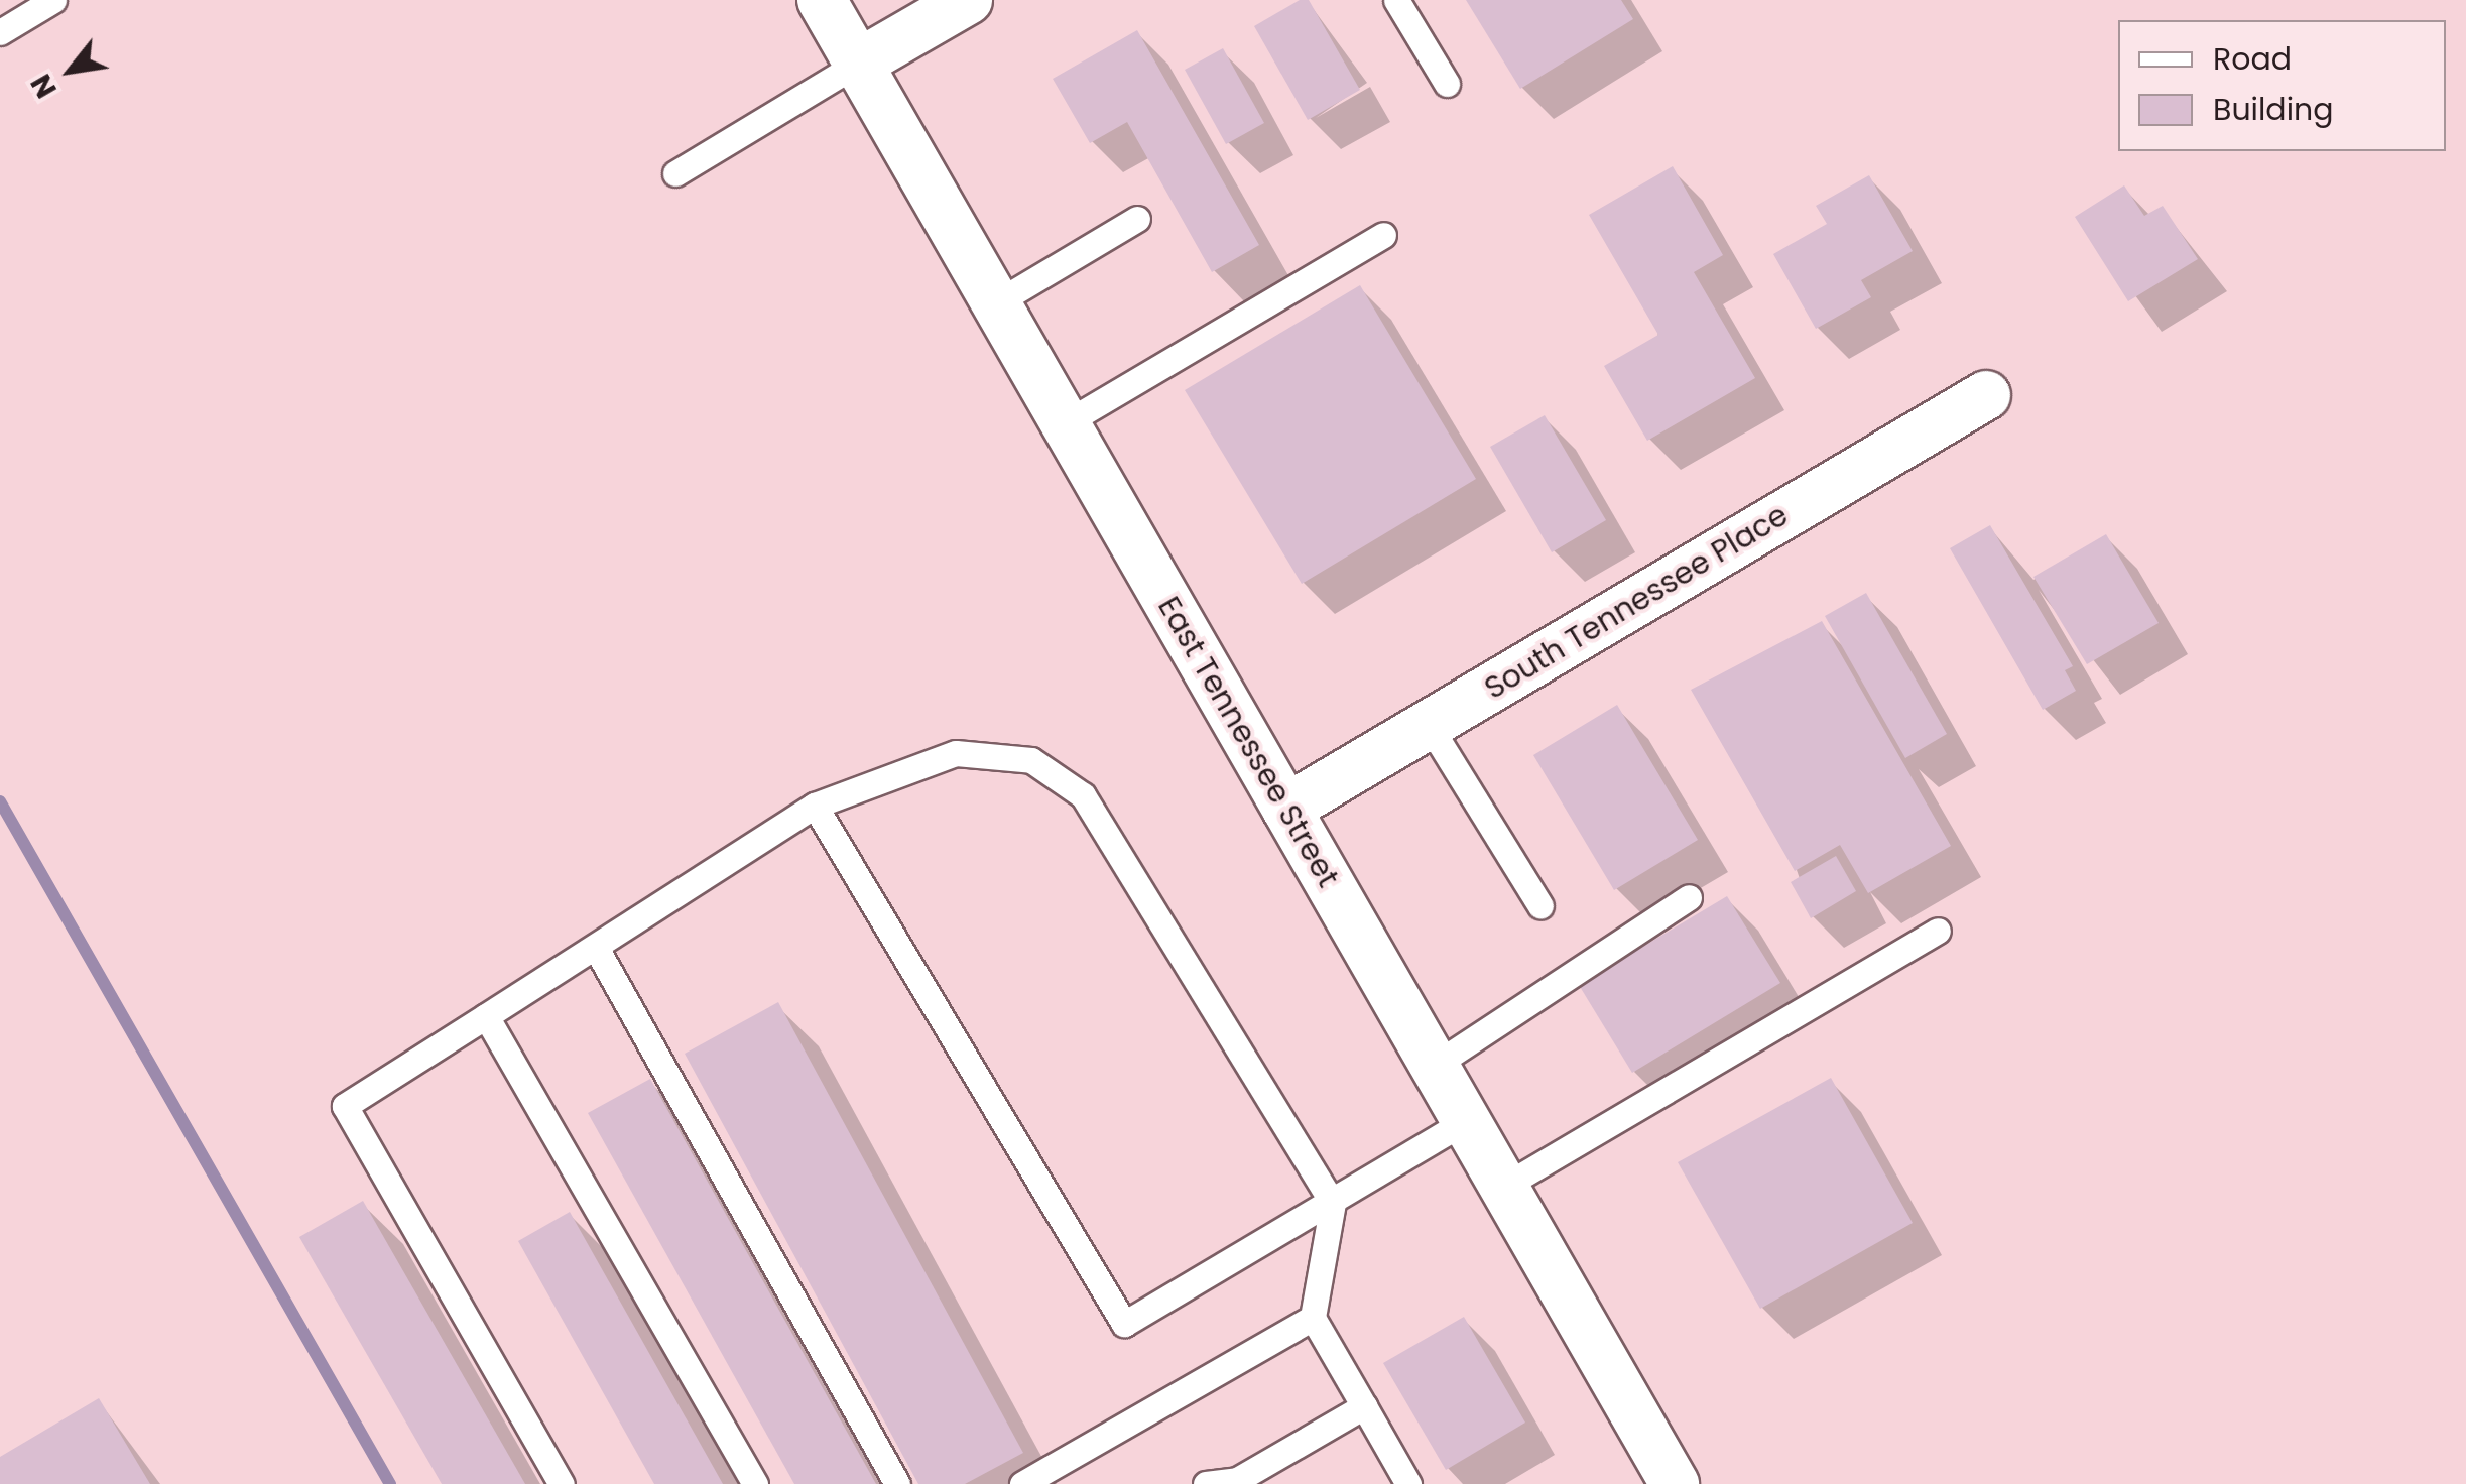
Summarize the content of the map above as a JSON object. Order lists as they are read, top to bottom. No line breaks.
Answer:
{"streets":{"street":["South Tennessee Place","East Tennessee Street"]},"crossings":[["South Tennessee Place","East Tennessee Street"]],"legend":["Road","Building"],"north":"bottom left"}
